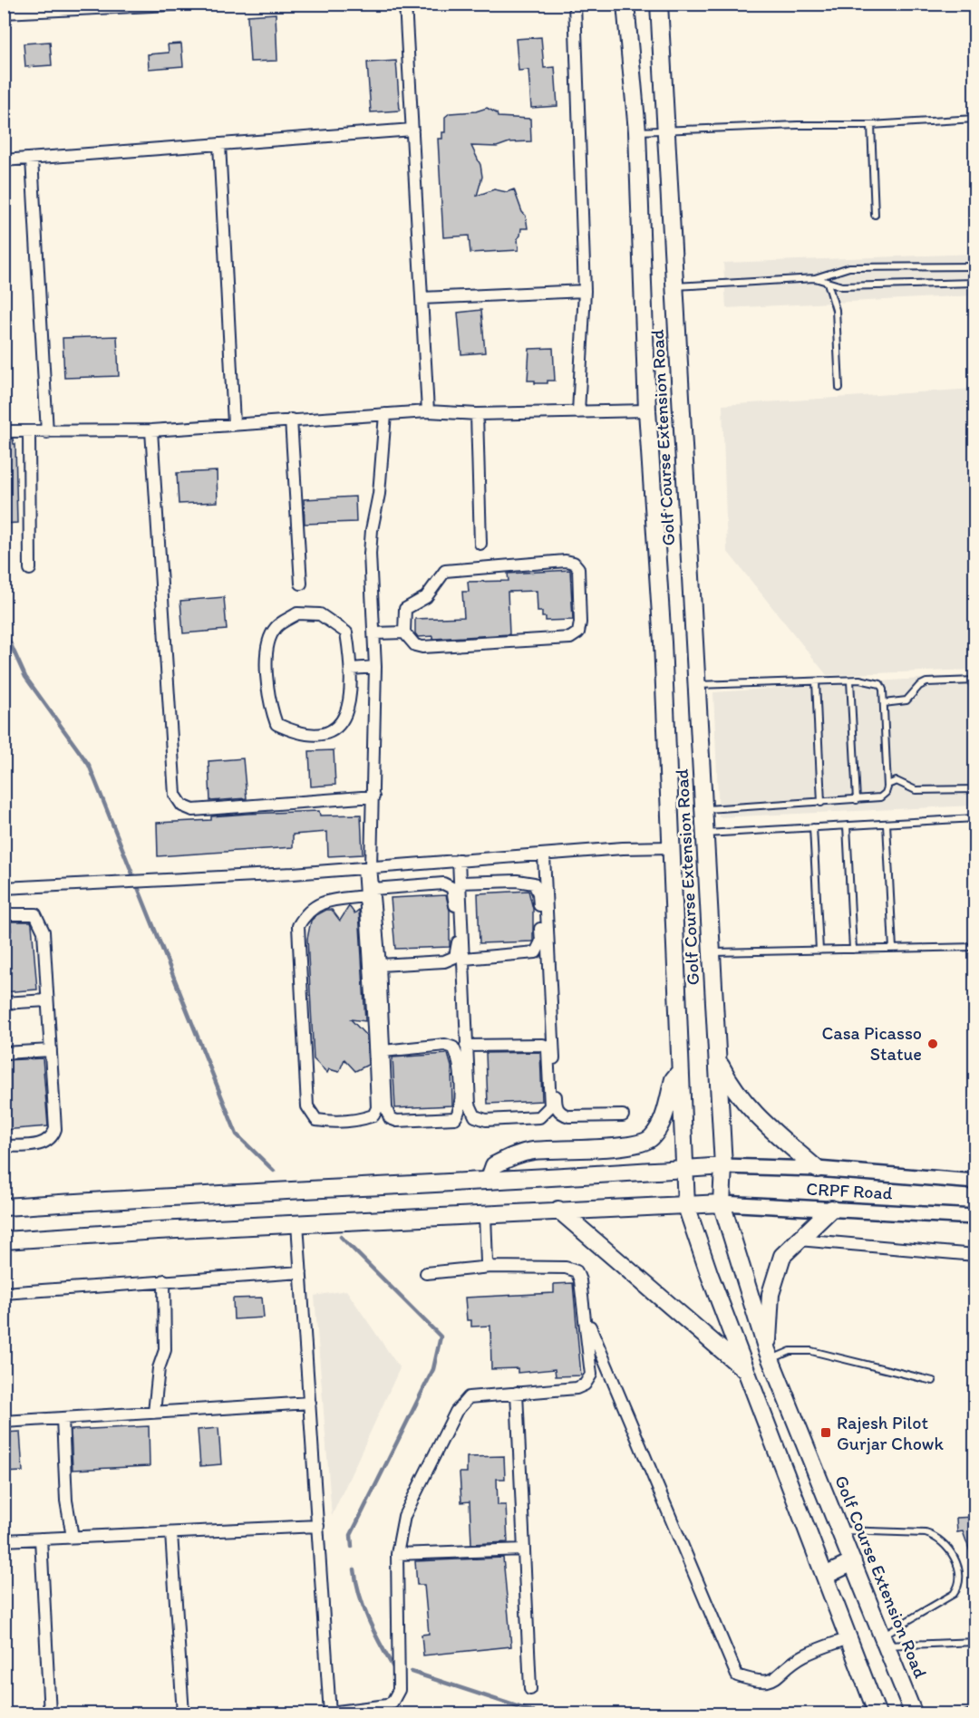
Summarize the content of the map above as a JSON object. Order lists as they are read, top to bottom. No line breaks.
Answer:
{"streets":{"main road":["Golf Course Extension Road"],"street":["CRPF Road"]},"crossings":[["Golf Course Extension Road","CRPF Road"]],"places":{"other":["Casa Picasso Statue"],"transit":["Rajesh Pilot Gurjar Chowk"]}}
